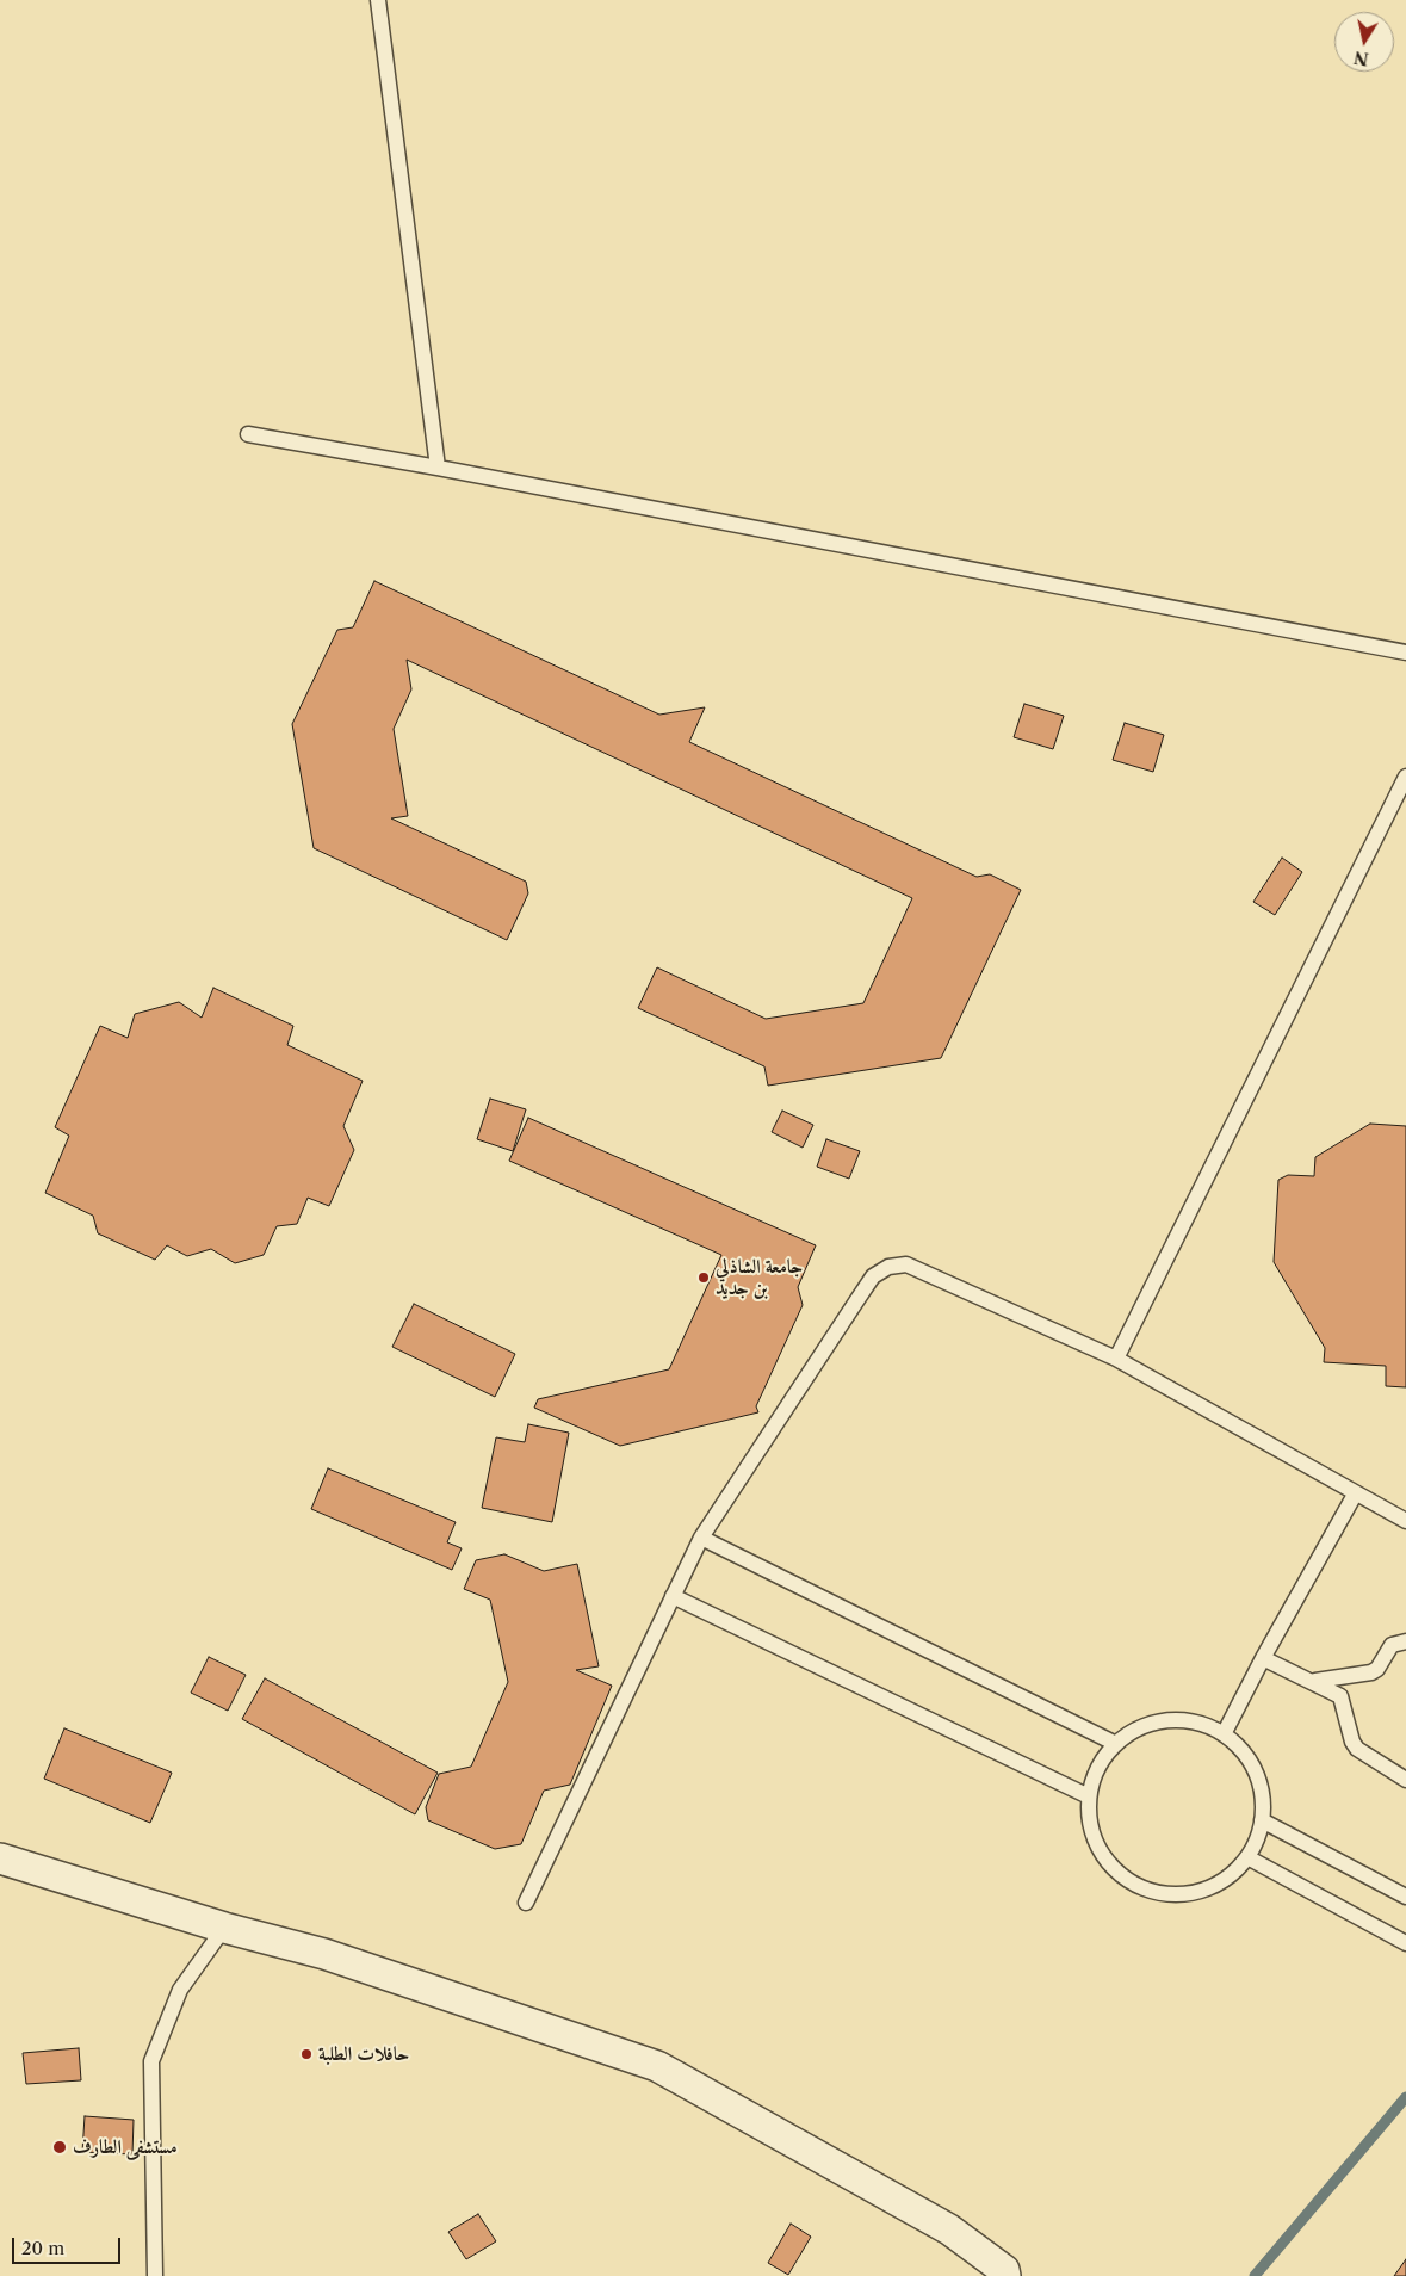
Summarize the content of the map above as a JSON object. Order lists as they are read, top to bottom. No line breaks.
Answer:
{"places":["جامعة الشاذلي بن جديد","حافلات الطلبة","مستشفى الطارف"],"scale_bar":"20 m","north":"bottom"}
